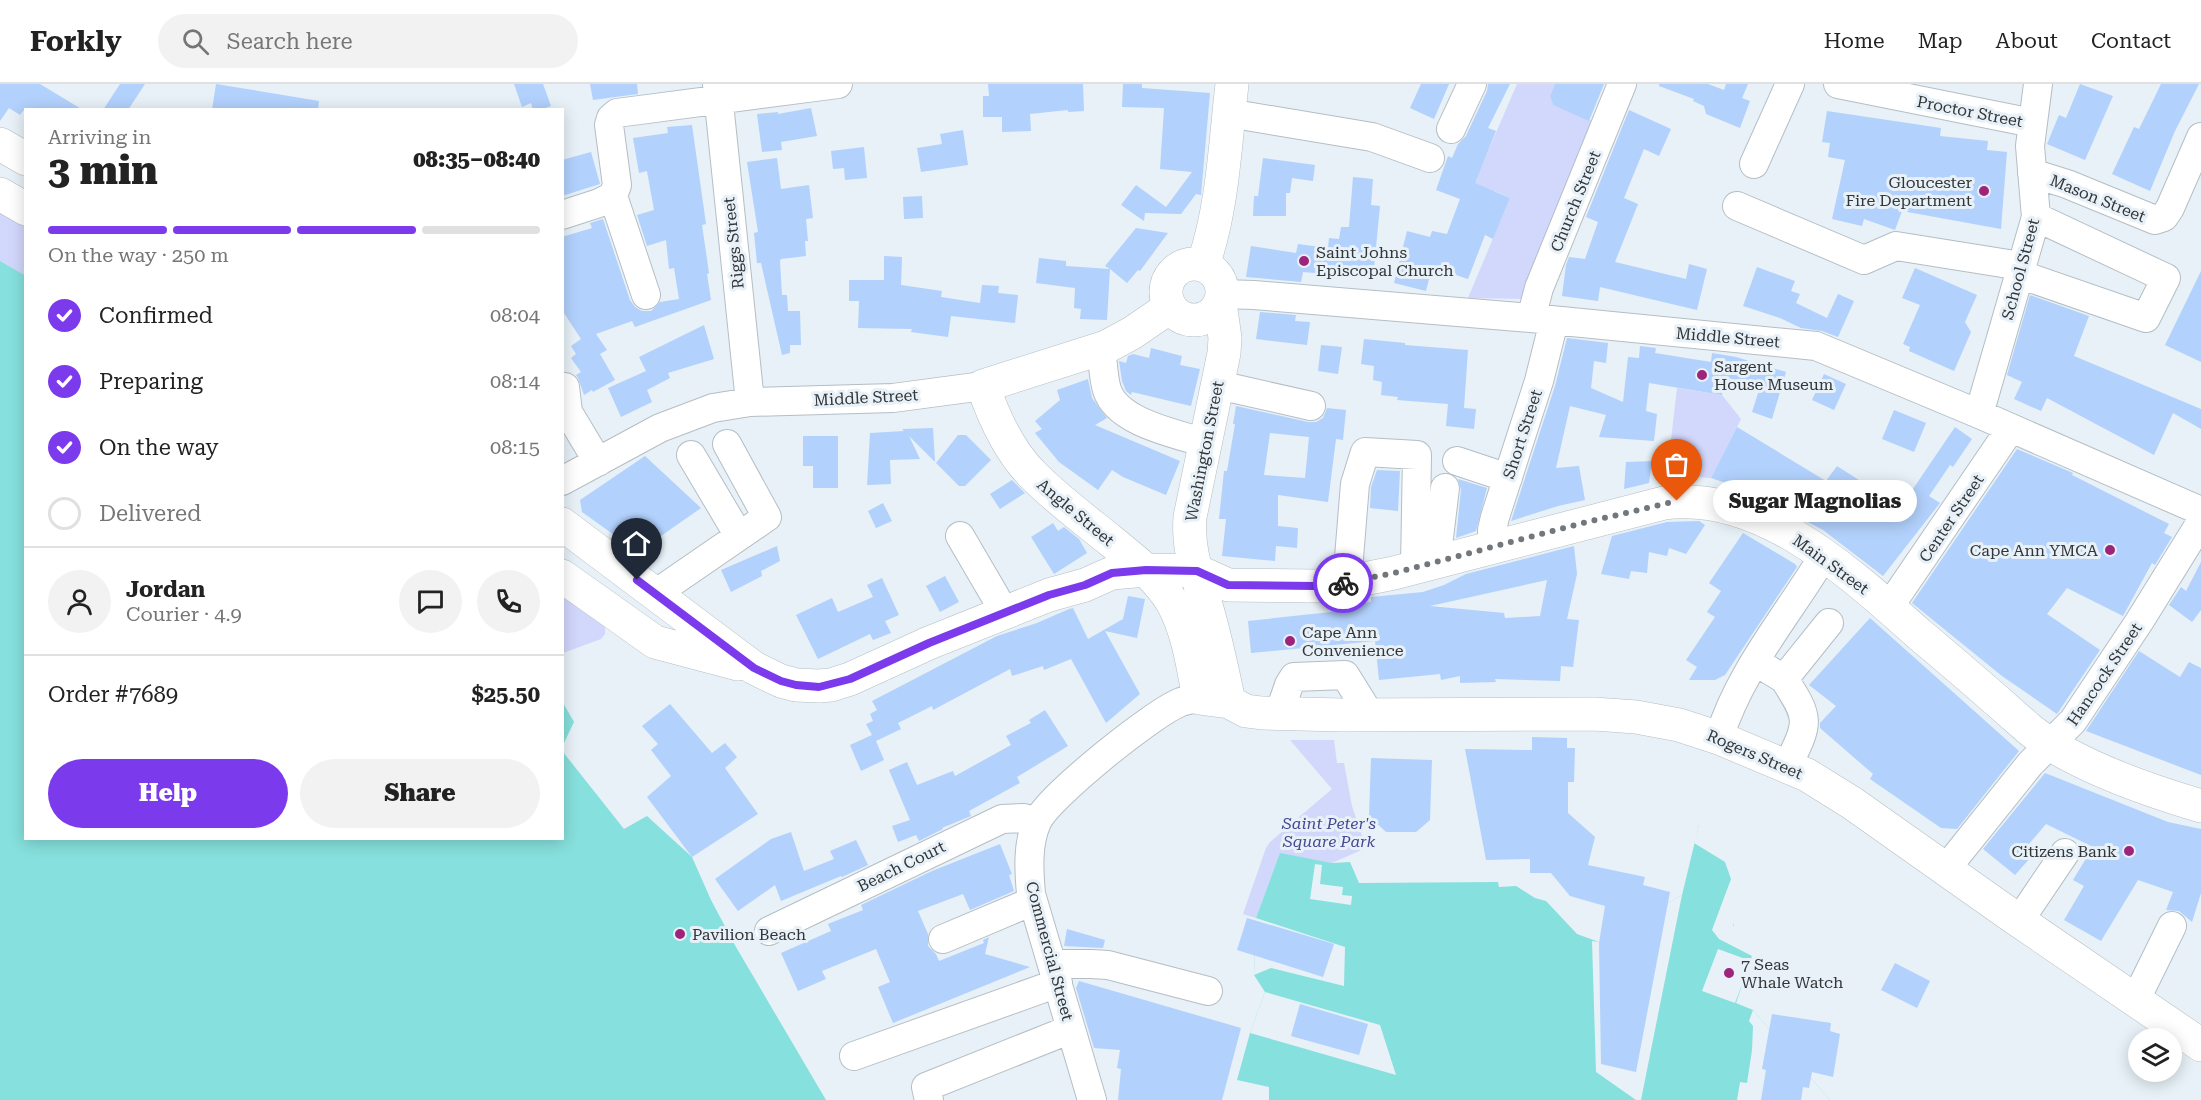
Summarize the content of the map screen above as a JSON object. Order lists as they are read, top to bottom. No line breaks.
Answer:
{"streets":{"main road":["Middle Street","Washington Street","Angle Street","Main Street","Rogers Street"],"street":["Proctor Street","Mason Street","Church Street","Riggs Street","School Street","Short Street","Center Street","Hancock Street","Beach Court","Commercial Street"]},"crossings":[["Proctor Street","School Street"],["Mason Street","School Street"],["Church Street","Middle Street"],["Church Street","Short Street"],["Riggs Street","Middle Street"],["School Street","Middle Street"],["Middle Street","Short Street"],["Middle Street","Washington Street"],["Middle Street","Angle Street"],["Middle Street","Center Street"],["Short Street","Main Street"],["Washington Street","Angle Street"],["Washington Street","Main Street"],["Washington Street","Rogers Street"],["Washington Street","Commercial Street"],["Angle Street","Rogers Street"],["Angle Street","Commercial Street"],["Center Street","Main Street"],["Main Street","Hancock Street"],["Hancock Street","Rogers Street"],["Rogers Street","Commercial Street"],["Beach Court","Commercial Street"]],"parks":["Saint Peter's Square Park"],"places":["Gloucester Fire Department","Saint Johns Episcopal Church","Sargent House Museum","Sugar Magnolias","Cape Ann YMCA","Cape Ann Convenience","Citizens Bank","Pavilion Beach","7 Seas Whale Watch"],"page":{"header":"Forkly","search":"Search here","nav":["Home","Map","About","Contact"],"heading":["3 min","Arriving in","08:35–08:40"],"panel":["Jordan","Courier · 4.9","Order #7689","$25.50"],"bar":"On the way · 250 m","list":[["Confirmed","08:04"],["Preparing","08:14"],["On the way","08:15"],"Delivered"],"bubble":"Sugar Magnolias","buttons":["Help","Share"]}}
